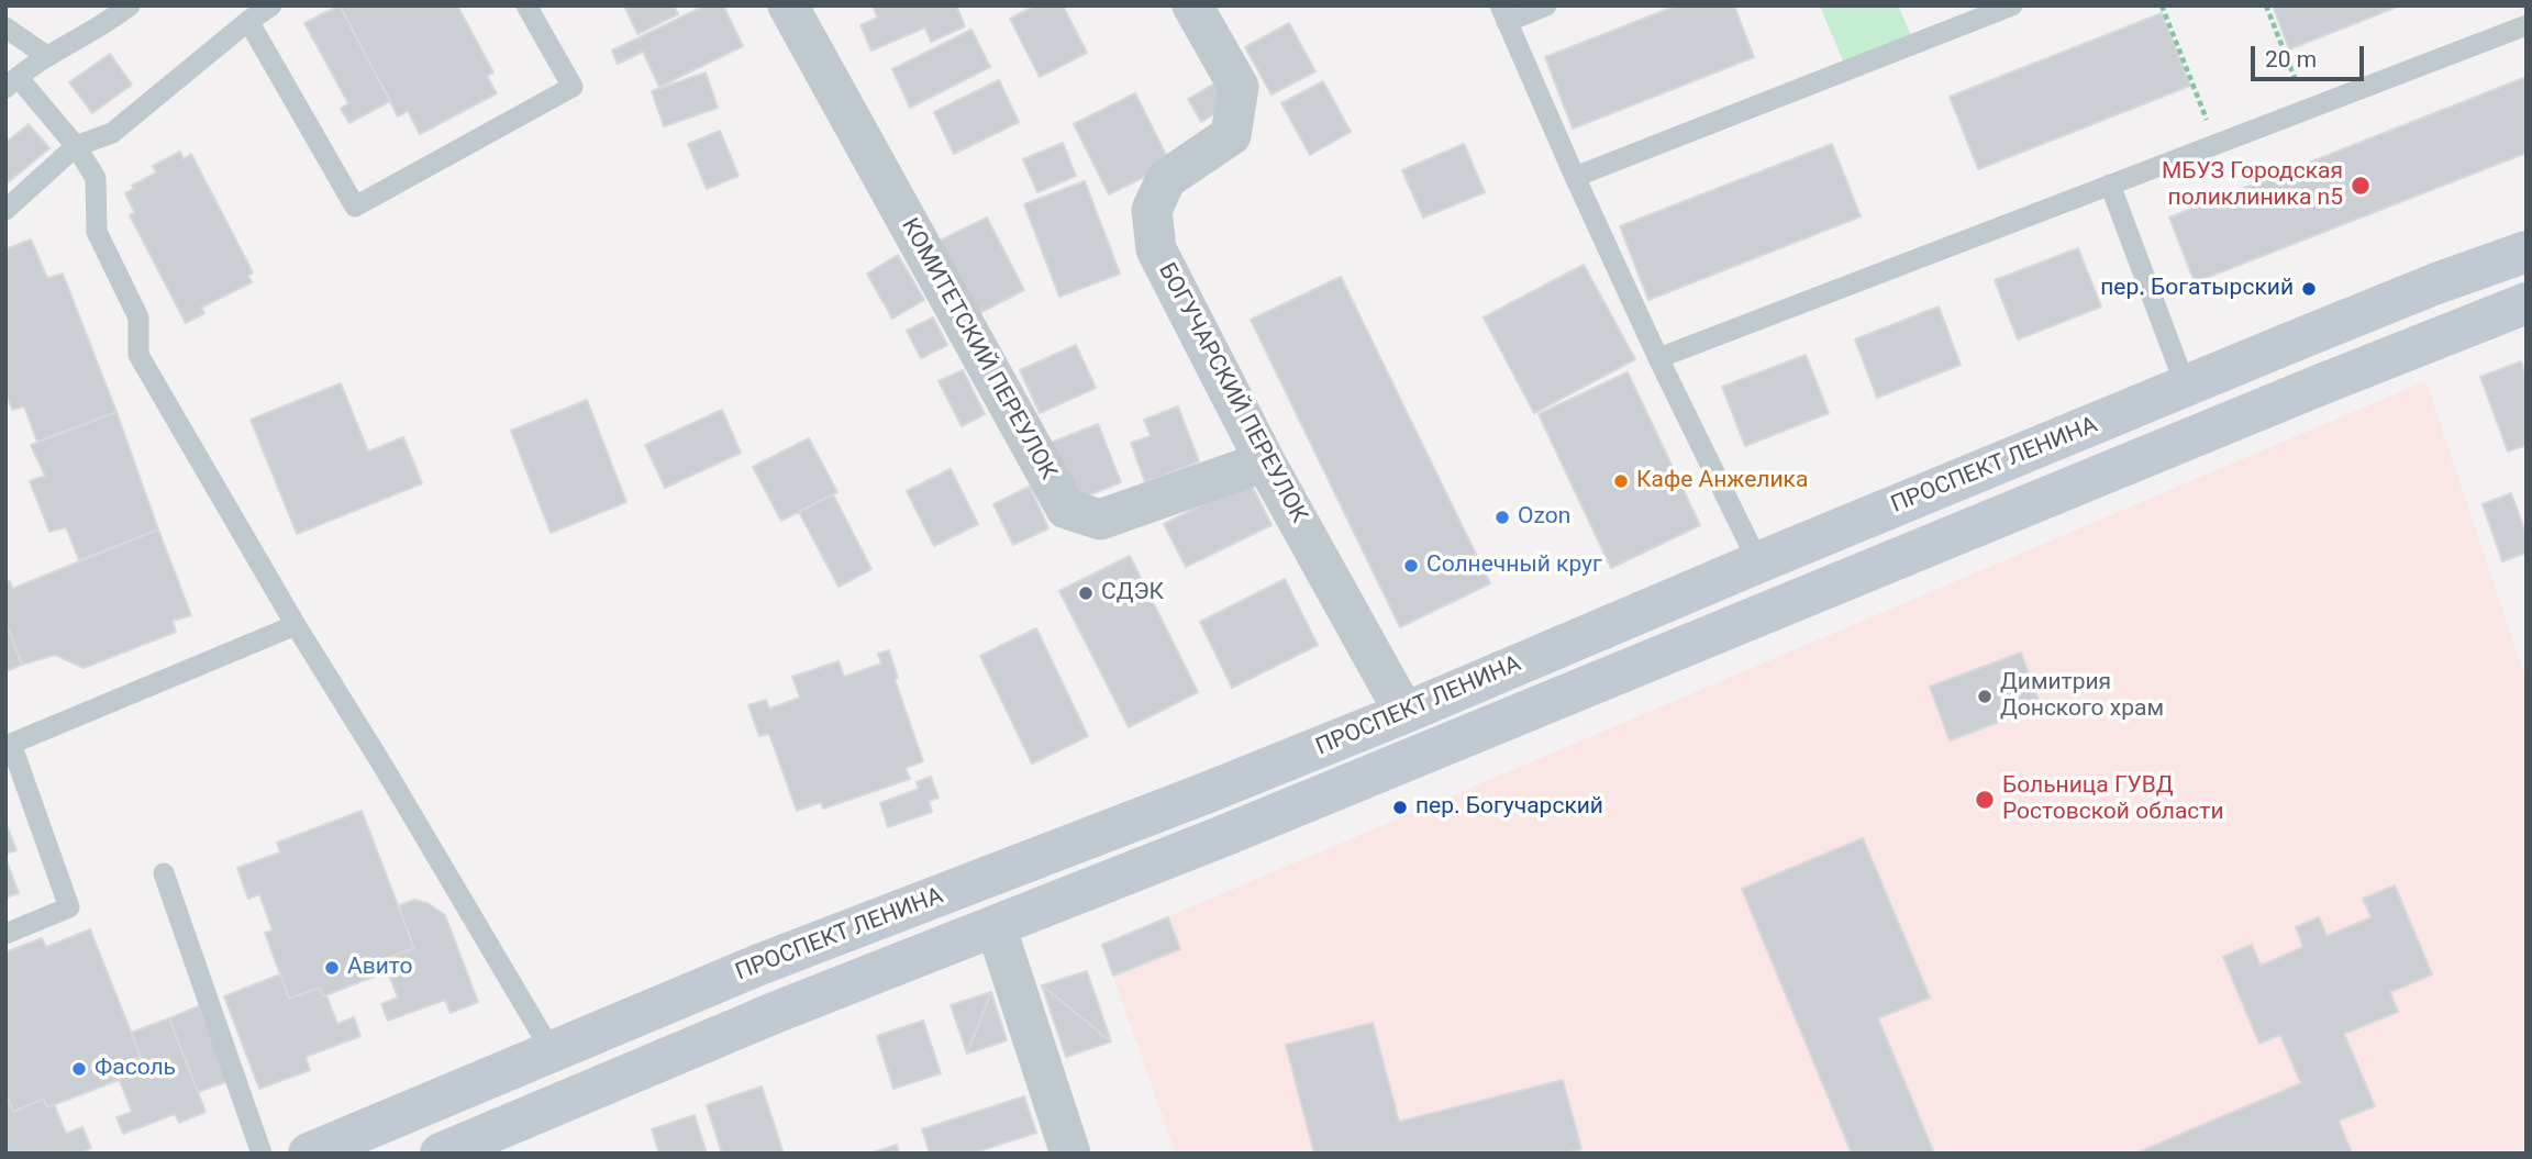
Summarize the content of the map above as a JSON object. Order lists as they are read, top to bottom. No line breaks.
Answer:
{"streets":{"main road":["ПРОСПЕКТ ЛЕНИНА"],"street":["КОМИТЕТСКИЙ ПЕРЕУЛОК","БОГУЧАРСКИЙ ПЕРЕУЛОК"]},"crossings":[["КОМИТЕТСКИЙ ПЕРЕУЛОК","БОГУЧАРСКИЙ ПЕРЕУЛОК"],["БОГУЧАРСКИЙ ПЕРЕУЛОК","ПРОСПЕКТ ЛЕНИНА"]],"places":["МБУЗ Городская поликлиника n5","пер. Богатырский","Кафе Анжелика","Ozon","Солнечный круг","СДЭК","Димитрия Донского храм","Больница ГУВД Ростовской области","пер. Богучарский","Авито","Фасоль"],"scale_bar":"20 m"}
